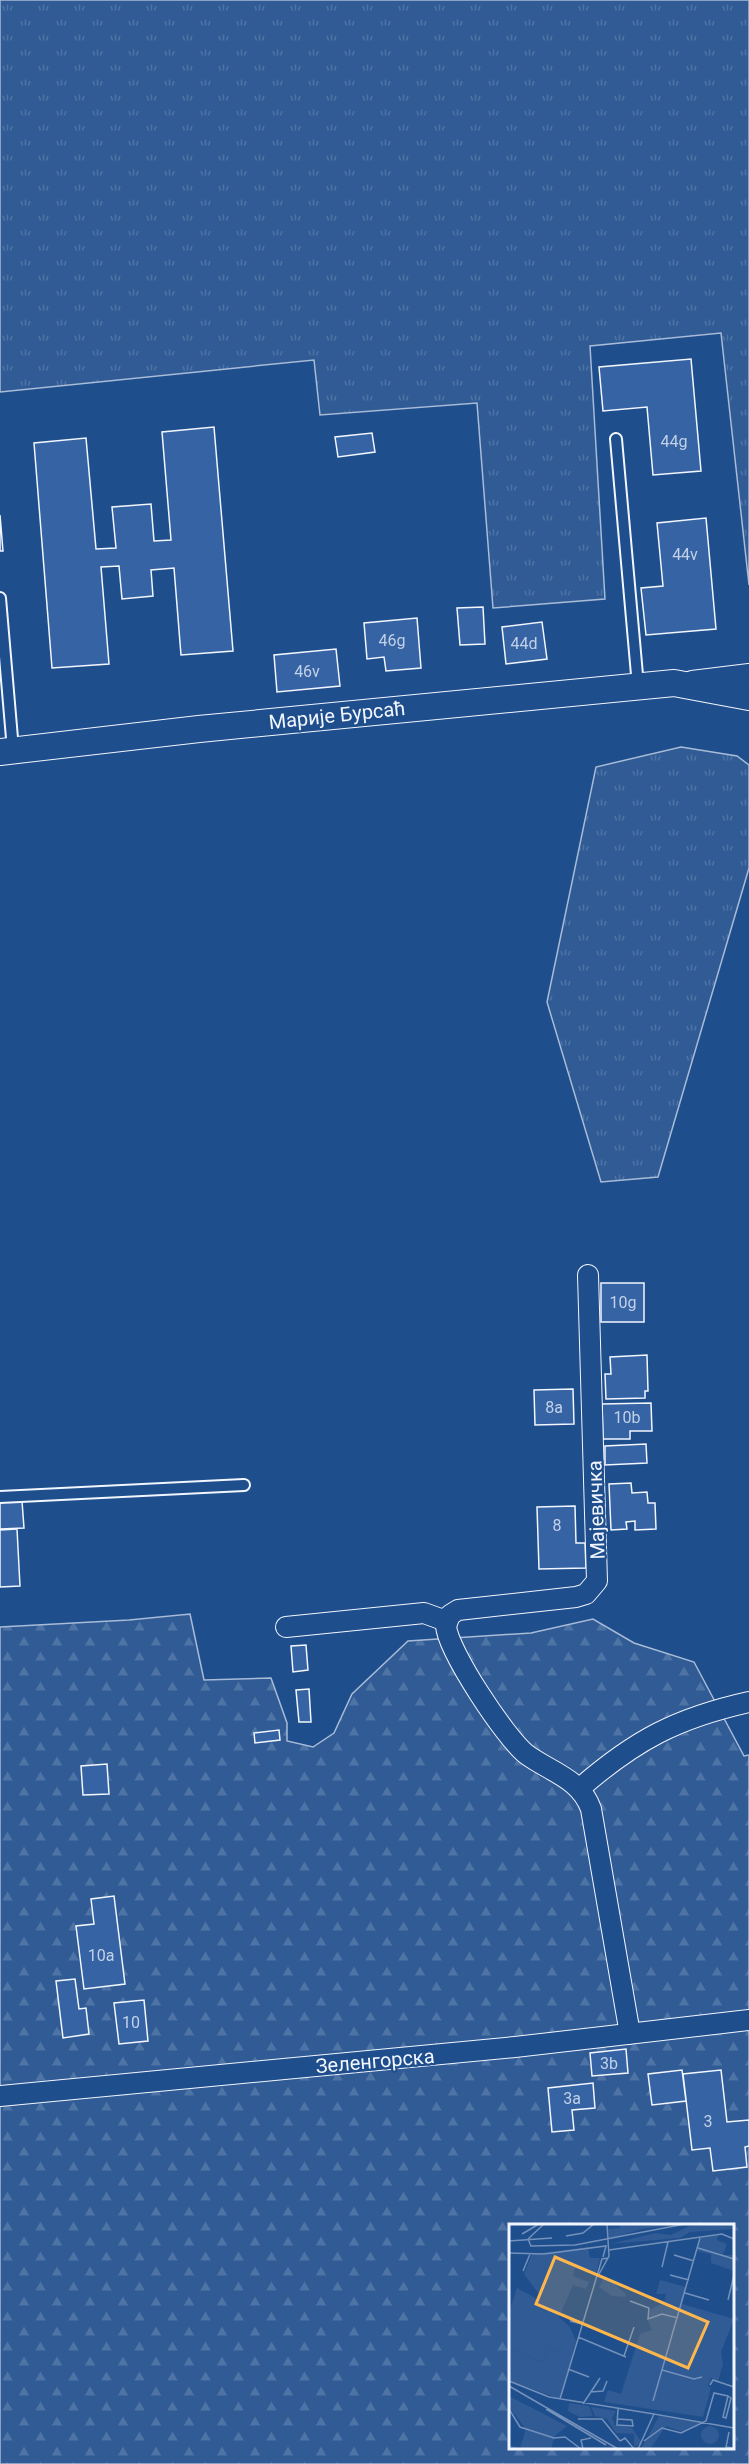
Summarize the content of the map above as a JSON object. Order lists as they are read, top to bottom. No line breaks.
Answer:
{"streets":{"street":["Марије Бурсаћ","Мајевичка","Зеленгорска"]},"house_numbers":["44g","44v","46g","44d","46v","10g","8a","10b","8","10a","10","3b","3a","3"]}
